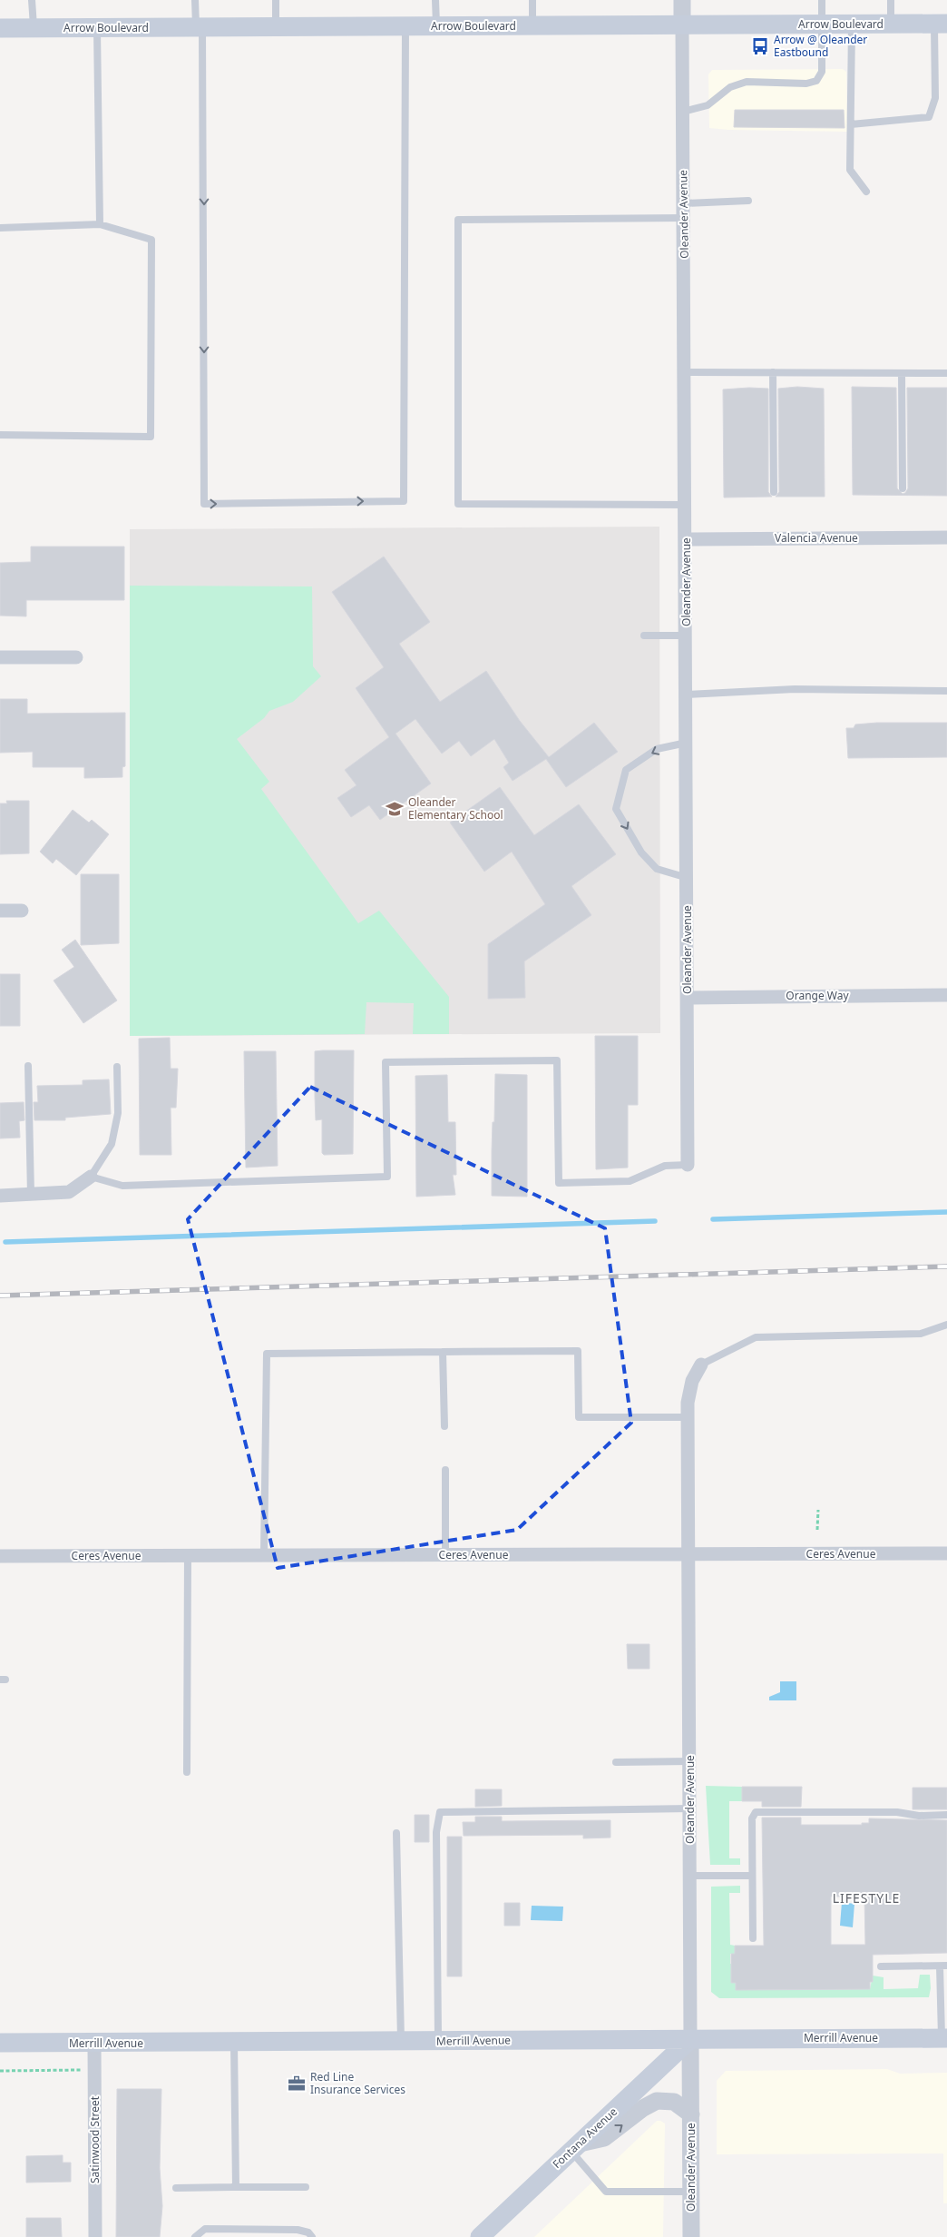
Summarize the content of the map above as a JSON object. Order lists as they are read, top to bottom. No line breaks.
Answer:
{"streets":{"main road":["Arrow Boulevard","Merrill Avenue","Fontana Avenue"],"street":["Oleander Avenue","Valencia Avenue","Orange Way","Ceres Avenue","Satinwood Street"]},"crossings":[["Arrow Boulevard","Oleander Avenue"],["Oleander Avenue","Valencia Avenue"],["Oleander Avenue","Orange Way"],["Oleander Avenue","Ceres Avenue"],["Oleander Avenue","Merrill Avenue"],["Oleander Avenue","Fontana Avenue"],["Merrill Avenue","Fontana Avenue"],["Merrill Avenue","Satinwood Street"]],"districts":["LIFESTYLE"],"places":{"bus stop":["Arrow @ Oleander Eastbound"],"school or university":["Oleander Elementary School"],"office":["Red Line Insurance Services"]}}
